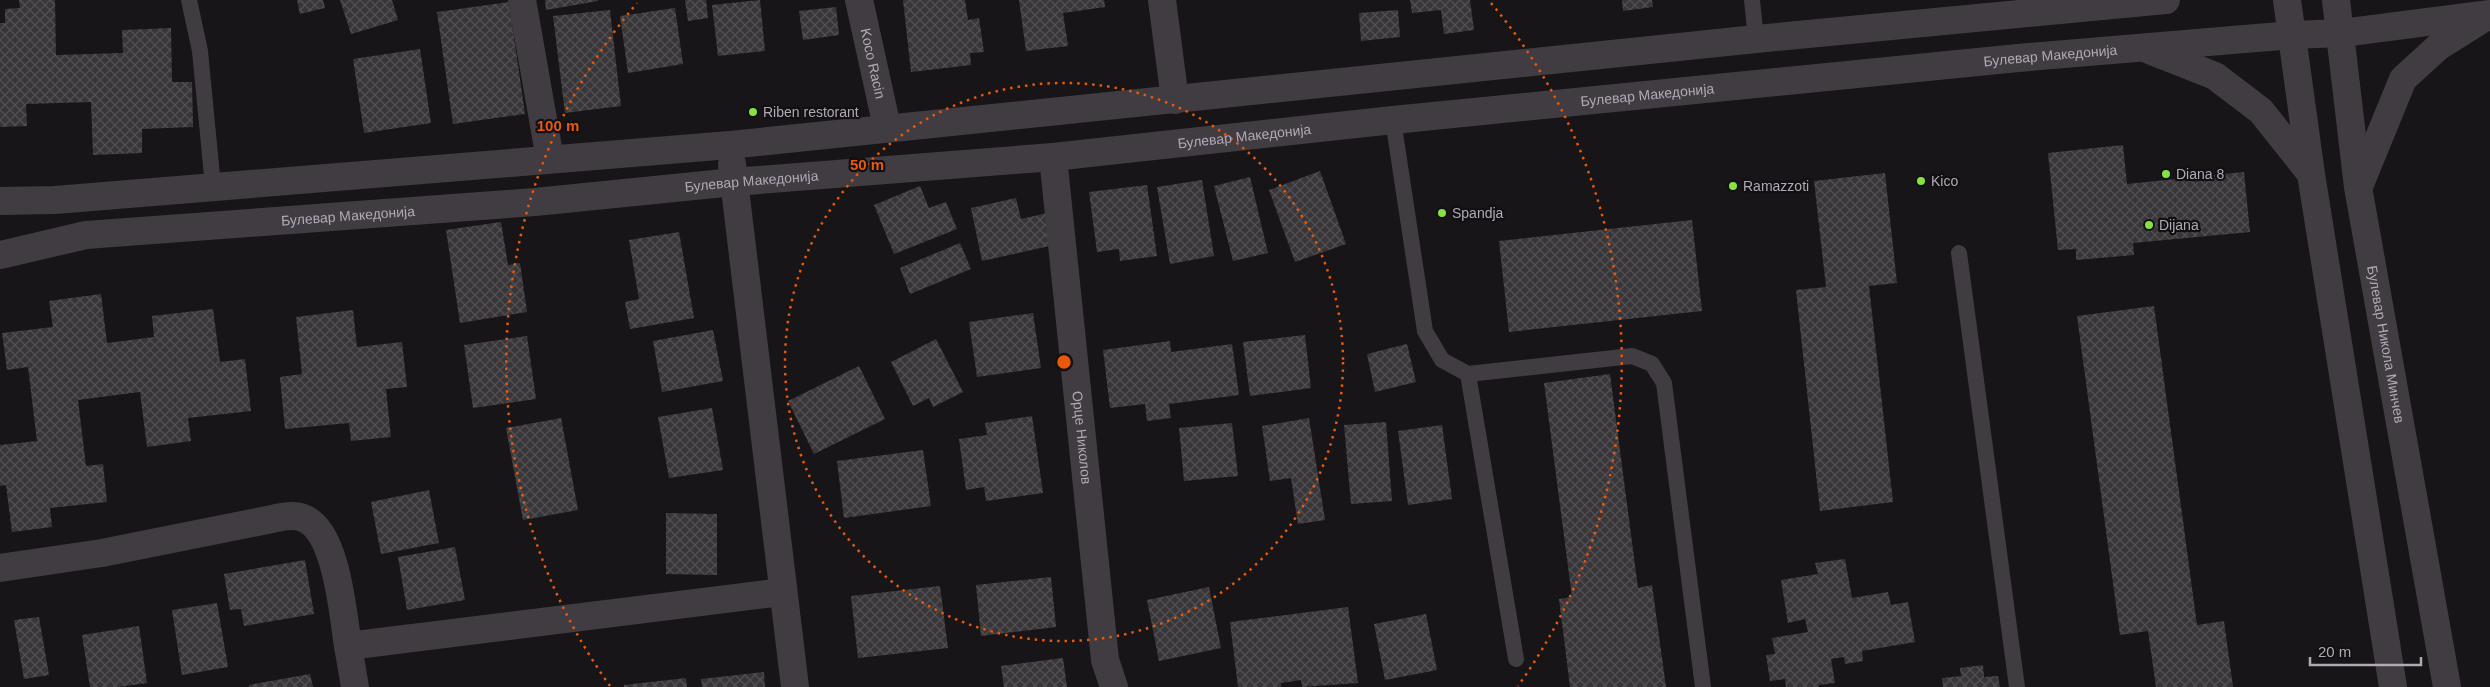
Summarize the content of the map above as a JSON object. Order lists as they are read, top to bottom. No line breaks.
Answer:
{"streets":{"street":["Булевар Македонија","Koco Racin","Булевар Никола Минчев","Орце Николов"]},"crossings":[["Булевар Македонија","Булевар Никола Минчев"],["Булевар Македонија","Орце Николов"]],"places":["Riben restorant","Diana 8","Kico","Ramazzoti","Spandja","Dijana"],"scale_bar":"20 m","rings":["100 m","50 m"]}
